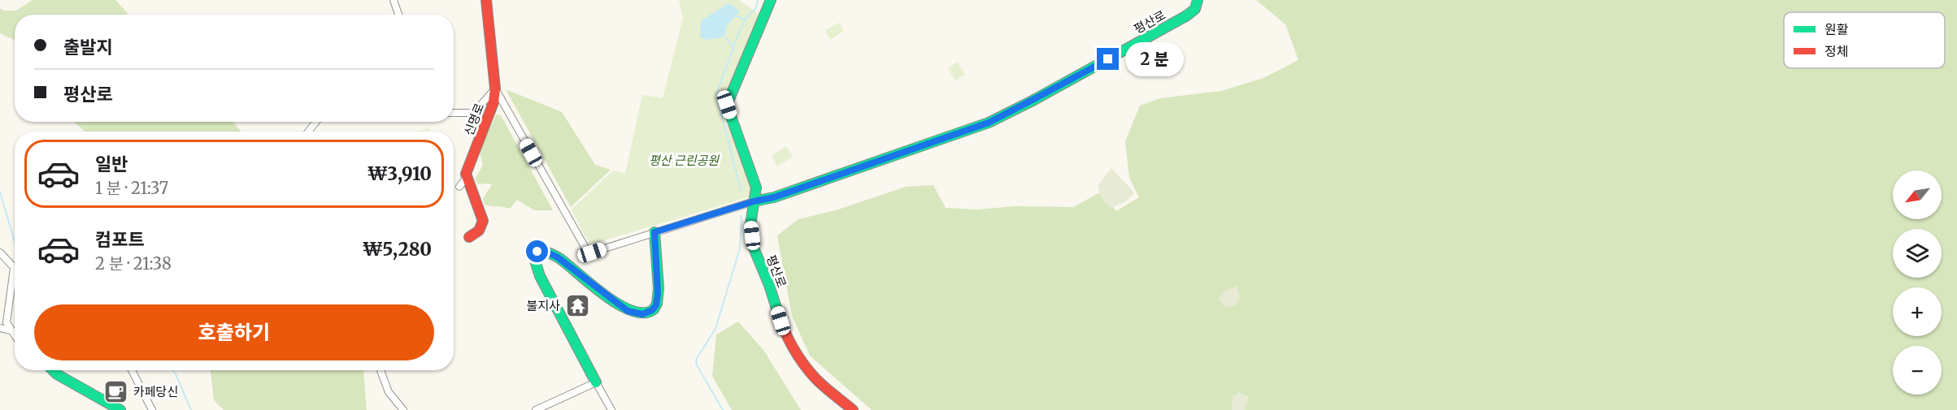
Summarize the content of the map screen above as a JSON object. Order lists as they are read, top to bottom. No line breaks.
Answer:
{"streets":{"street":["평산로","신명로"]},"parks":["평산 근린공원"],"places":{"temple":["불지사"],"cafe":["카페당신"]},"legend":["원활","정체"],"north":"bottom left","page":{"banner":["출발지","평산로"],"bubble":"2 분","list":[{"name":"일반","note":"1 분 · 21:37","value":"₩3,910"},{"name":"컴포트","note":"2 분 · 21:38","value":"₩5,280"}],"map_buttons":["+","−"],"buttons":"호출하기"}}
